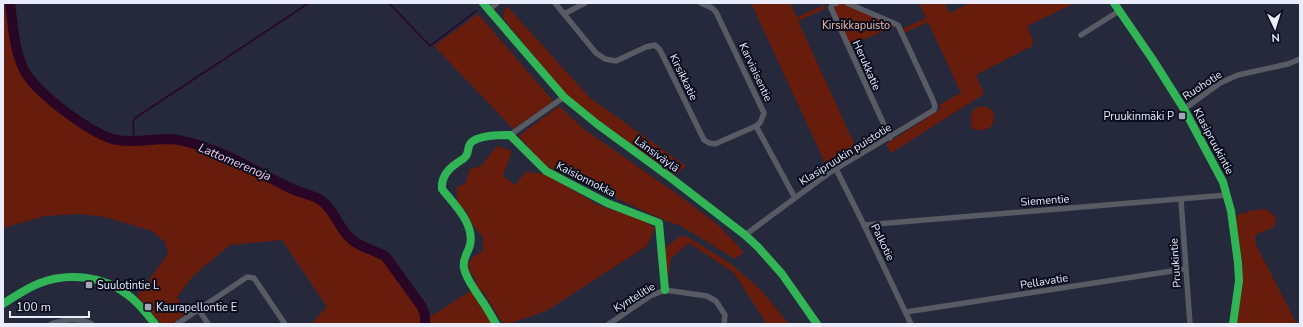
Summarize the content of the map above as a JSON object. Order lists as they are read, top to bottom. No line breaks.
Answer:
{"streets":{"main road":["Klasipruukintie","Länsiväylä","Kaisionnokka"],"street":["Herukkatie","Karviaisentie","Kirsikkatie","Ruohotie","Klasipruukin puistotie","Siementie","Palkotie","Pruukintie","Pellavatie","Kyntelitie"]},"crossings":[["Herukkatie","Klasipruukin puistotie"],["Karviaisentie","Kirsikkatie"],["Ruohotie","Klasipruukintie"],["Klasipruukintie","Siementie"],["Länsiväylä","Klasipruukin puistotie"],["Klasipruukin puistotie","Palkotie"],["Kaisionnokka","Kyntelitie"],["Siementie","Palkotie"],["Siementie","Pruukintie"],["Palkotie","Pellavatie"],["Pruukintie","Pellavatie"]],"water":["Lattomerenoja"],"parks":["Kirsikkapuisto"],"places":{"transit":["Pruukinmäki P","Suulotintie L","Kaurapellontie E"]},"scale_bar":"100 m","north":"bottom"}
